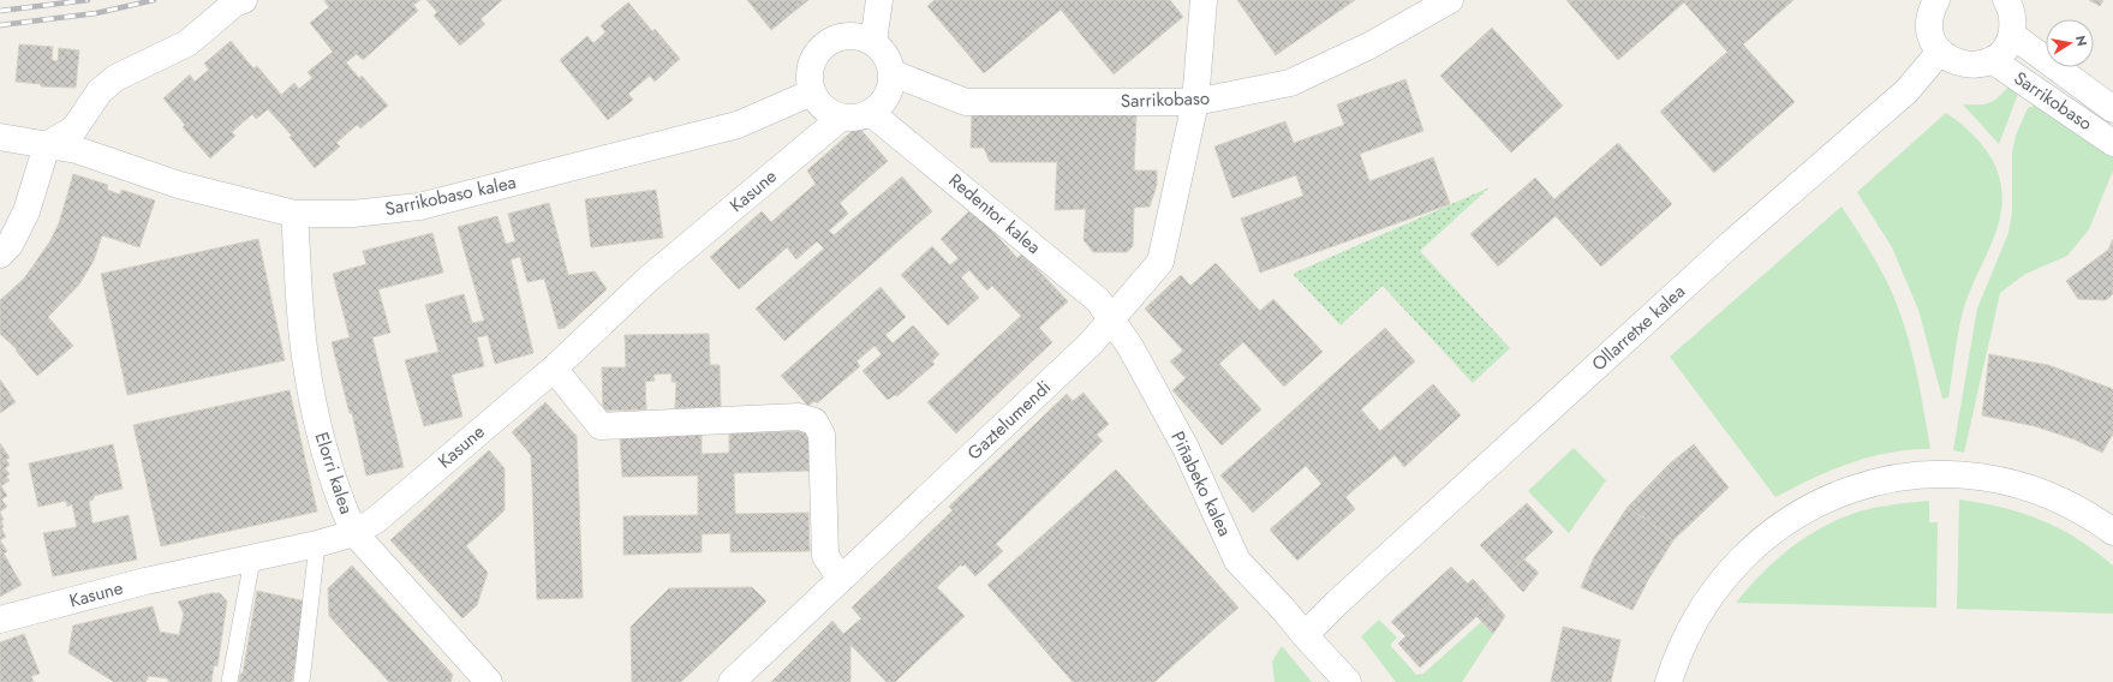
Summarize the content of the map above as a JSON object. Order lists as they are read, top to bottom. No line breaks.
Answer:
{"streets":{"street":["Sarrikobaso","Kasune","Sarrikobaso kalea","Redentor kalea","Ollarretxe kalea","Gaztelumendi","Elorri kalea","Piñabeko kalea"]},"crossings":[["Sarrikobaso","Kasune"],["Sarrikobaso","Sarrikobaso kalea"],["Sarrikobaso","Redentor kalea"],["Sarrikobaso","Gaztelumendi"],["Kasune","Sarrikobaso kalea"],["Kasune","Redentor kalea"],["Kasune","Elorri kalea"],["Sarrikobaso kalea","Redentor kalea"],["Sarrikobaso kalea","Elorri kalea"],["Redentor kalea","Gaztelumendi"],["Redentor kalea","Piñabeko kalea"],["Ollarretxe kalea","Piñabeko kalea"],["Gaztelumendi","Piñabeko kalea"]],"north":"right"}
